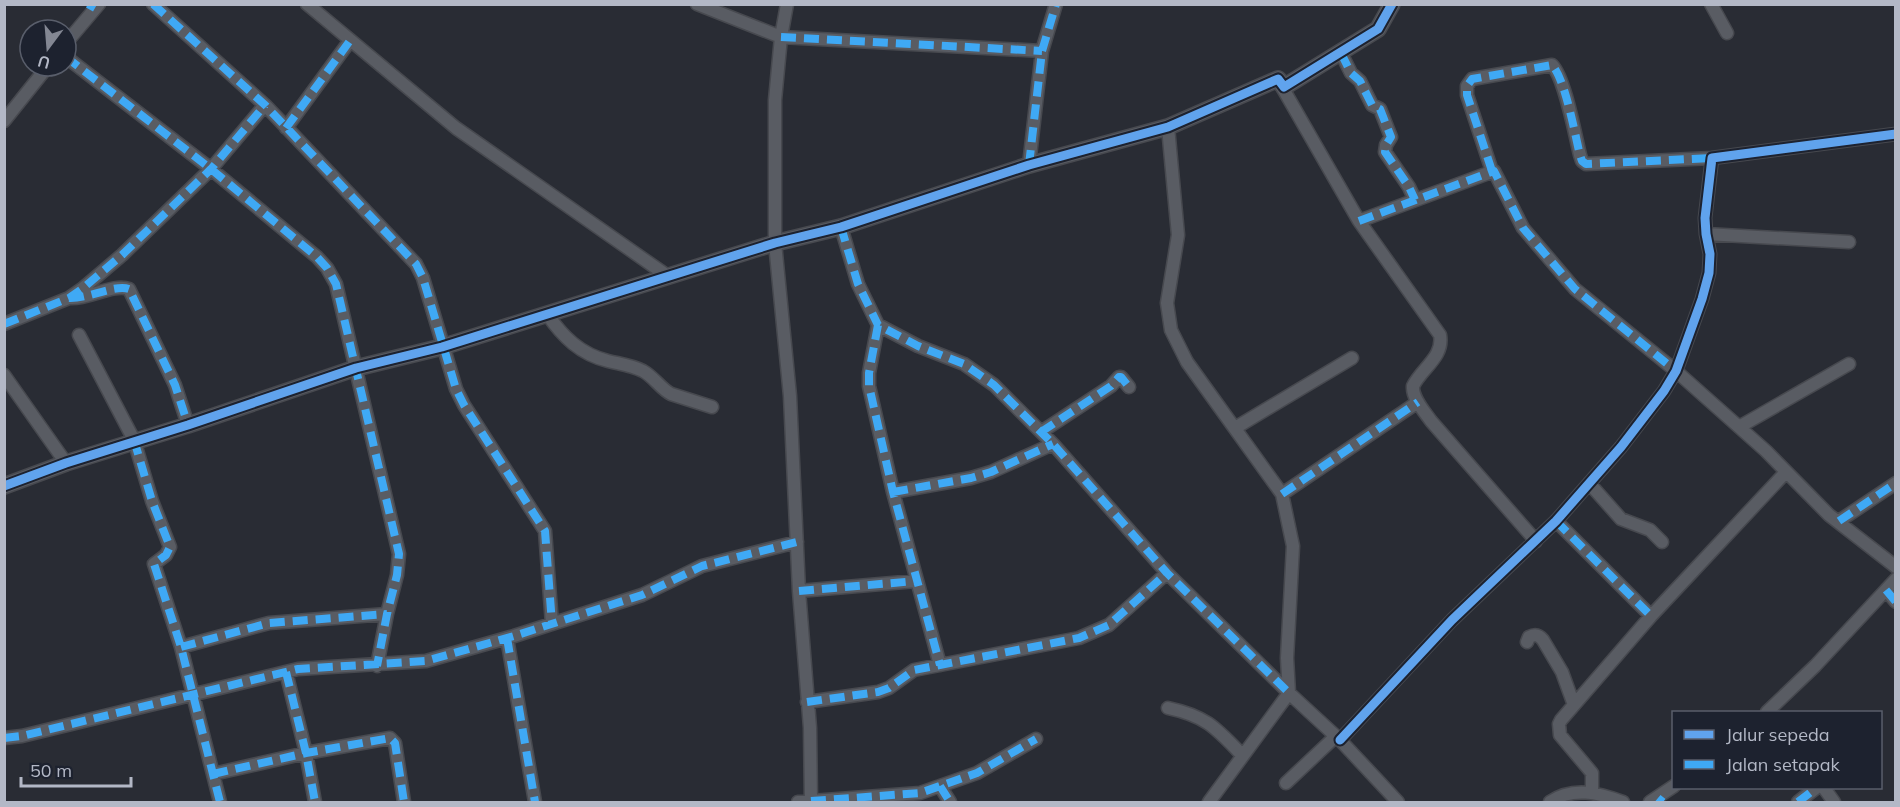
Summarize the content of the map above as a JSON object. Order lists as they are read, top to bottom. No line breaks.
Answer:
{"legend":["Jalur sepeda","Jalan setapak"],"scale_bar":"50 m","north":"bottom"}
